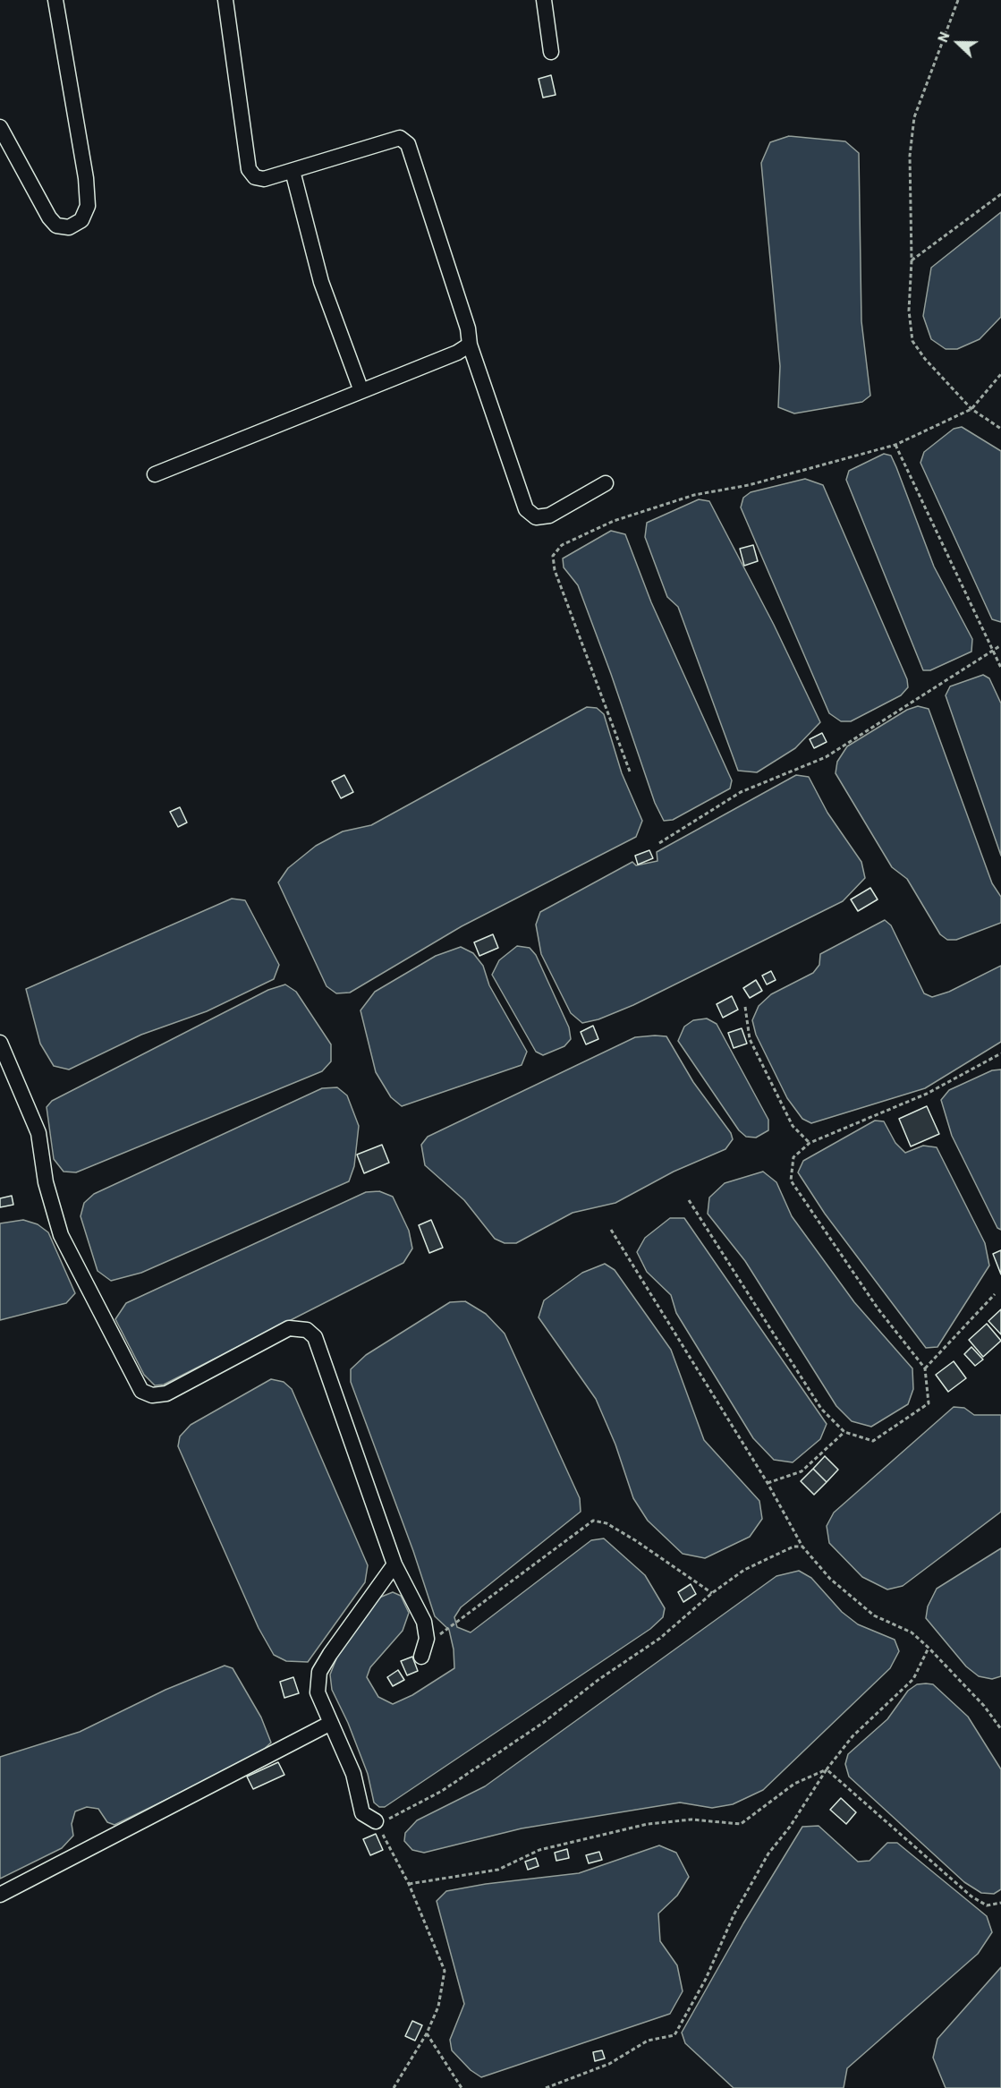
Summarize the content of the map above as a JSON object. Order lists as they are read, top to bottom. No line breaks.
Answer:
{"north":"left"}
